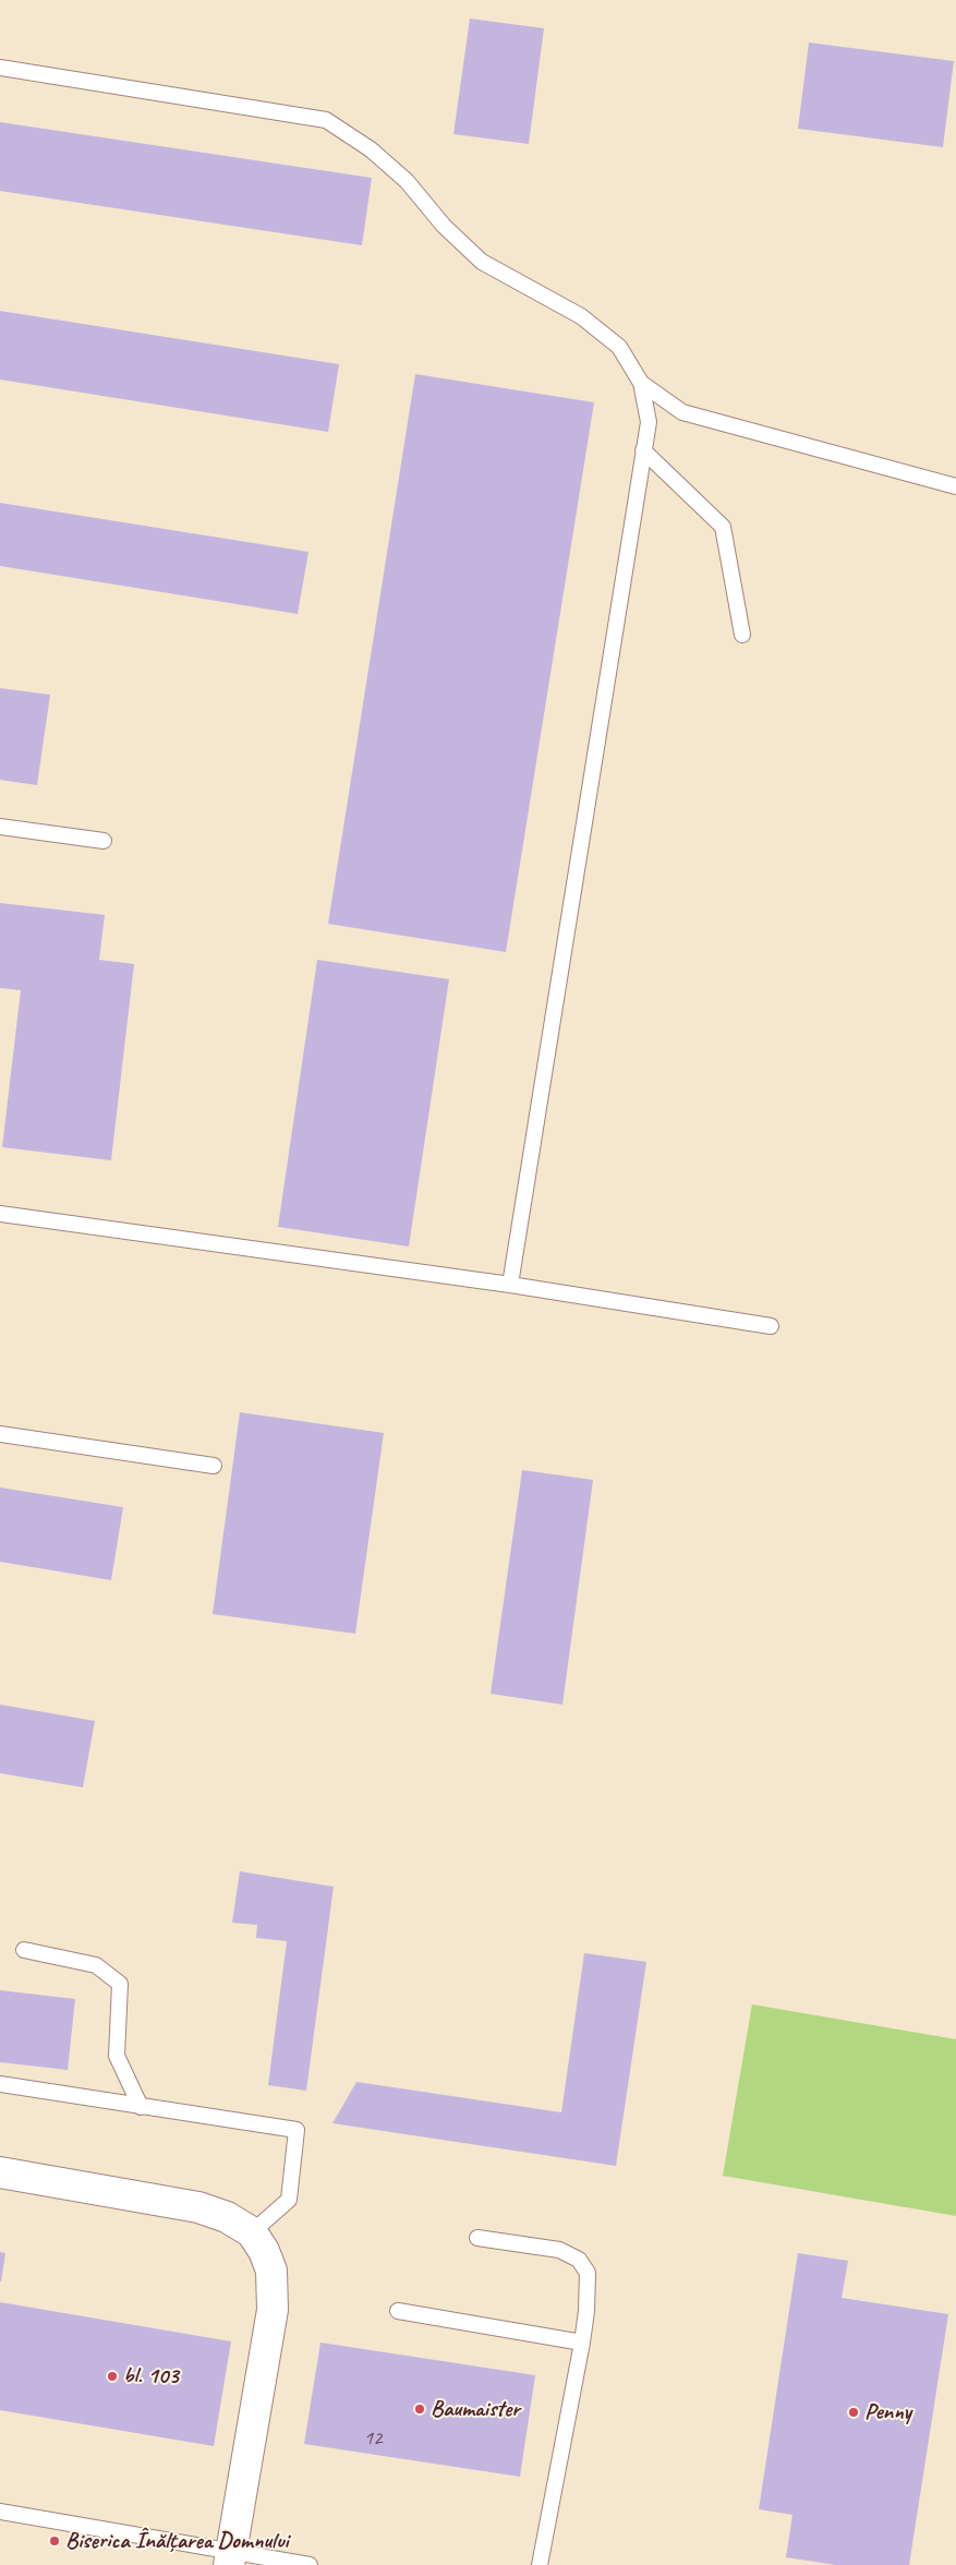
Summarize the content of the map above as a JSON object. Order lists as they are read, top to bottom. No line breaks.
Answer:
{"places":["bl. 103","Baumaister","Penny","Biserica Înălțarea Domnului"],"house_numbers":["12"]}
